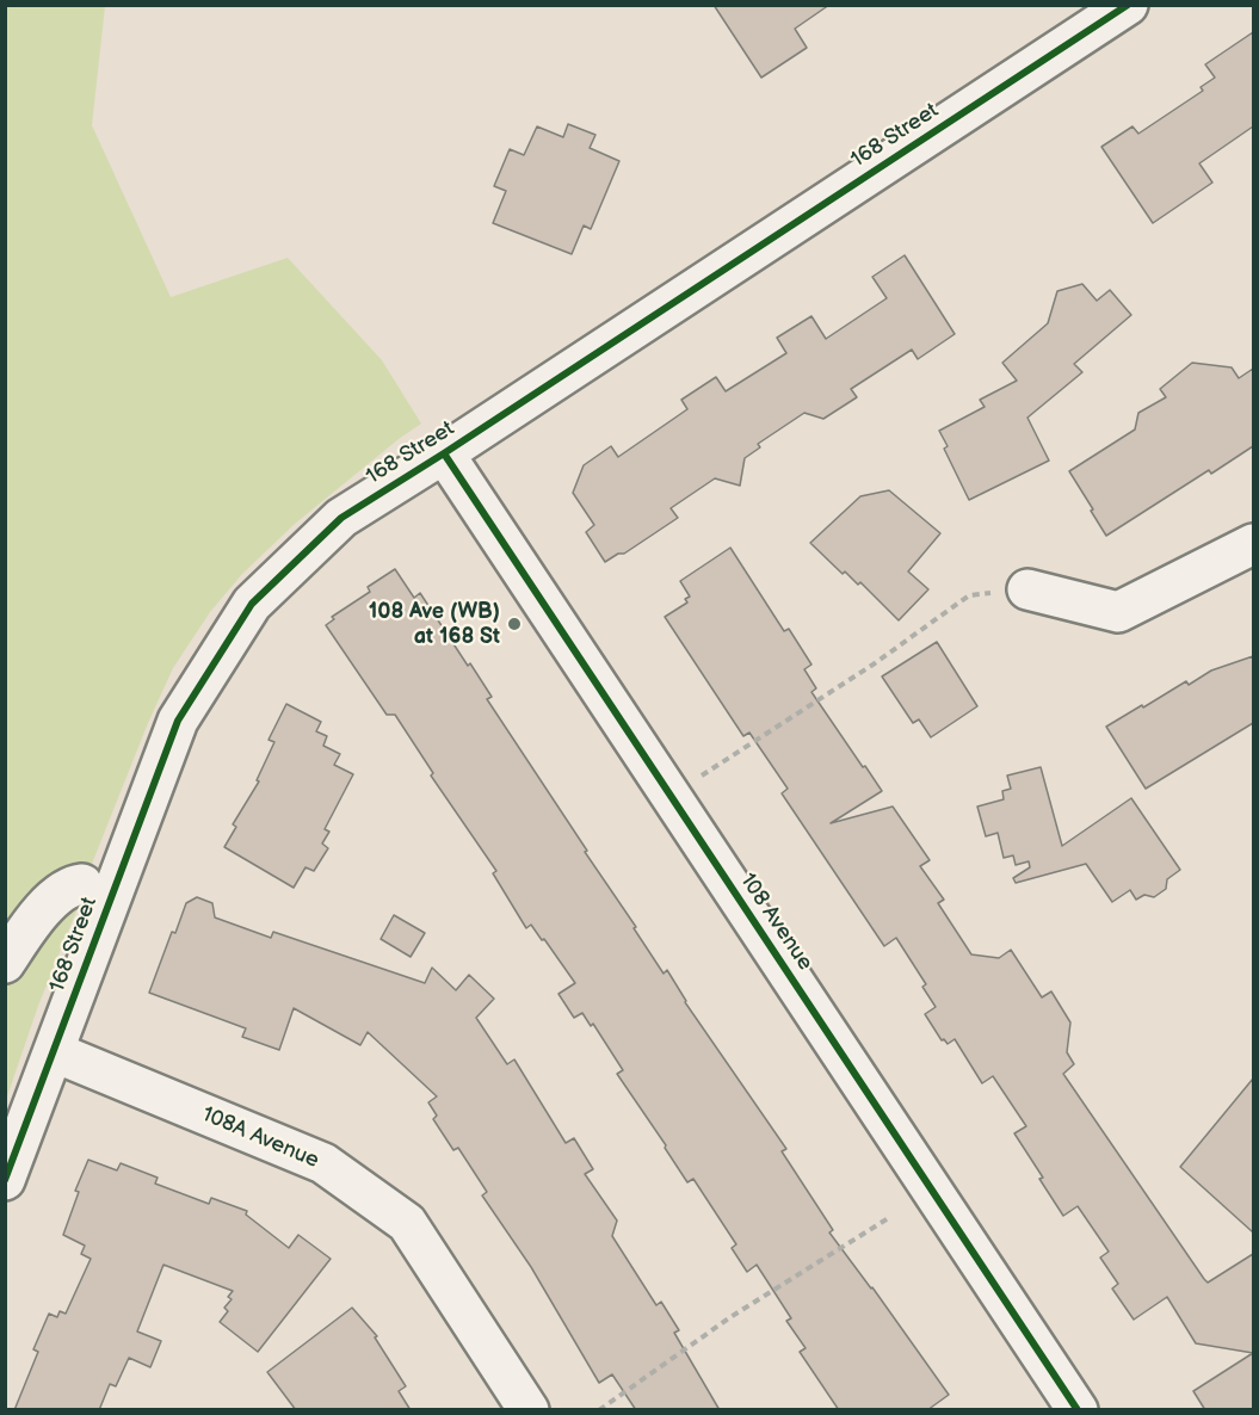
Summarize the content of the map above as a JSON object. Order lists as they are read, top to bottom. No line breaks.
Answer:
{"streets":{"street":["168 Street","108 Avenue","108A Avenue"]},"crossings":[["168 Street","108 Avenue"],["168 Street","108A Avenue"]],"places":["108 Ave (WB) at 168 St"]}
